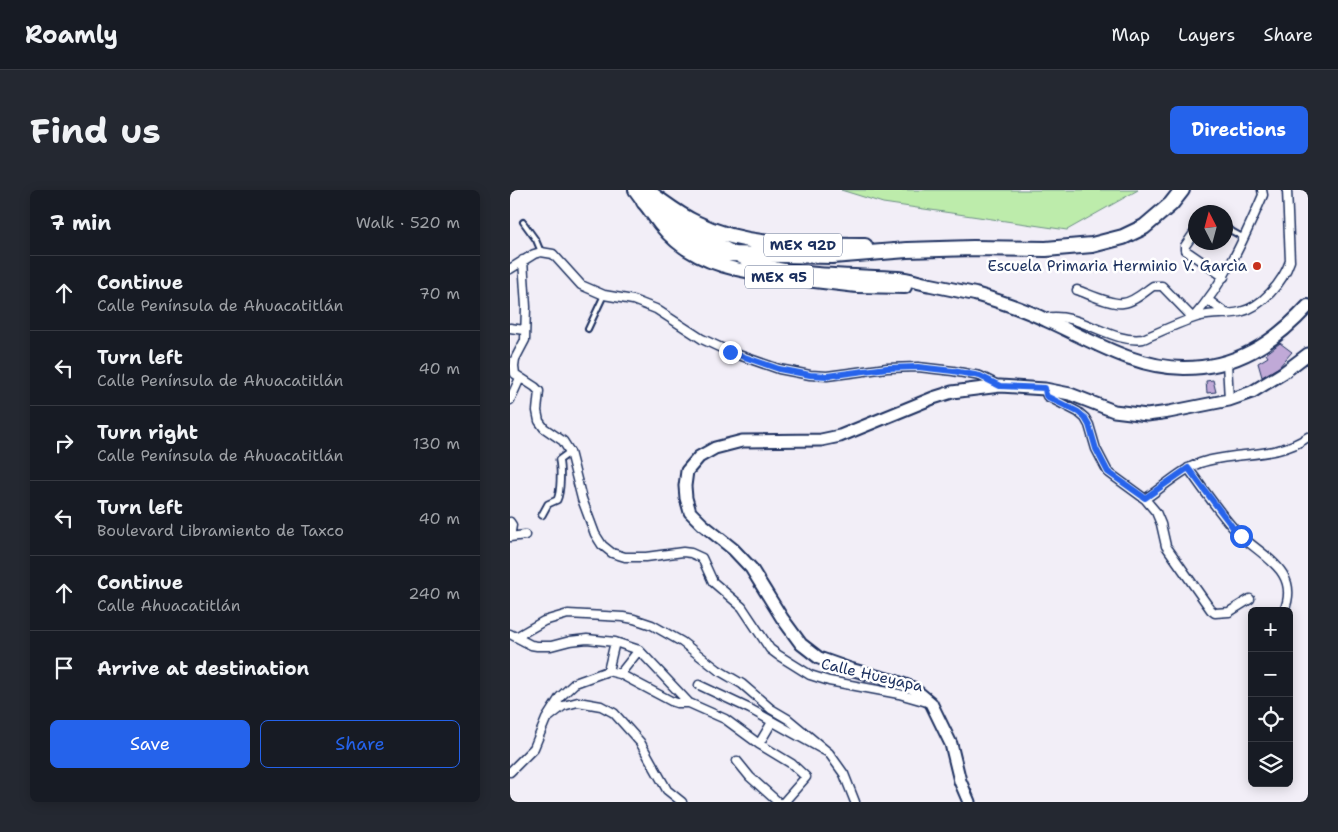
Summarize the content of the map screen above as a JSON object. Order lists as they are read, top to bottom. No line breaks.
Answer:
{"streets":{"highway":["MEX 92D"],"main road":["MEX 95"],"street":["Calle Hueyapa"]},"crossings":[["MEX 92D","MEX 95"]],"places":["Escuela Primaria Herminio V. Garcìa"],"north":"top","page":{"header":"Roamly","nav":["Map","Layers","Share"],"buttons":["Directions",["Save","Share"]],"title":"Find us","heading":["7 min","Walk · 520 m"],"list":[["Continue","Calle Península de Ahuacatitlán","70 m"],["Turn left","Calle Península de Ahuacatitlán","40 m"],["Turn right","Calle Península de Ahuacatitlán","130 m"],["Turn left","Boulevard Libramiento de Taxco","40 m"],["Continue","Calle Ahuacatitlán","240 m"],"Arrive at destination"],"map_buttons":["+","−"]}}
